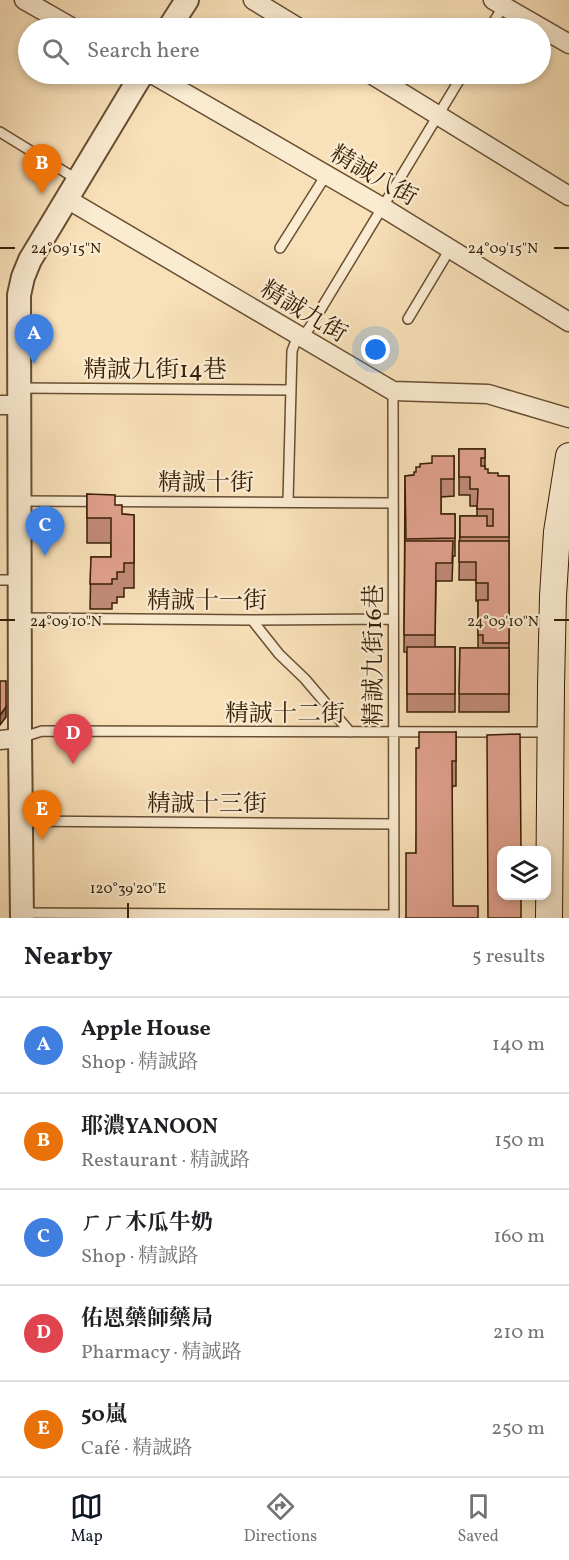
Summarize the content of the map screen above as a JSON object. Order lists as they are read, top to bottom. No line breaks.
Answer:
{"streets":{"street":["精誠八街","精誠九街"],"lane":["精誠九街14巷","精誠十街","精誠十一街","精誠九街16巷","精誠十二街","精誠十三街"]},"crossings":[["精誠九街","精誠九街16巷"],["精誠十街","精誠九街16巷"],["精誠十一街","精誠九街16巷"],["精誠九街16巷","精誠十二街"],["精誠九街16巷","精誠十三街"]],"page":{"search":"Search here","pins":["B","A","C","D","E"],"heading":["Nearby","5 results"],"list":[{"mark":"A","name":"Apple House","note":"Shop · 精誠路","value":"140 m"},{"mark":"B","name":"耶濃YANOON","note":"Restaurant · 精誠路","value":"150 m"},{"mark":"C","name":"ㄏㄏ木瓜牛奶","note":"Shop · 精誠路","value":"160 m"},{"mark":"D","name":"佑恩藥師藥局","note":"Pharmacy · 精誠路","value":"210 m"},{"mark":"E","name":"50嵐","note":"Café · 精誠路","value":"250 m"}],"nav":["Map","Directions","Saved"]},"coordinates":["24°09'15\"N","24°09'10\"N","120°39'20\"E"]}
